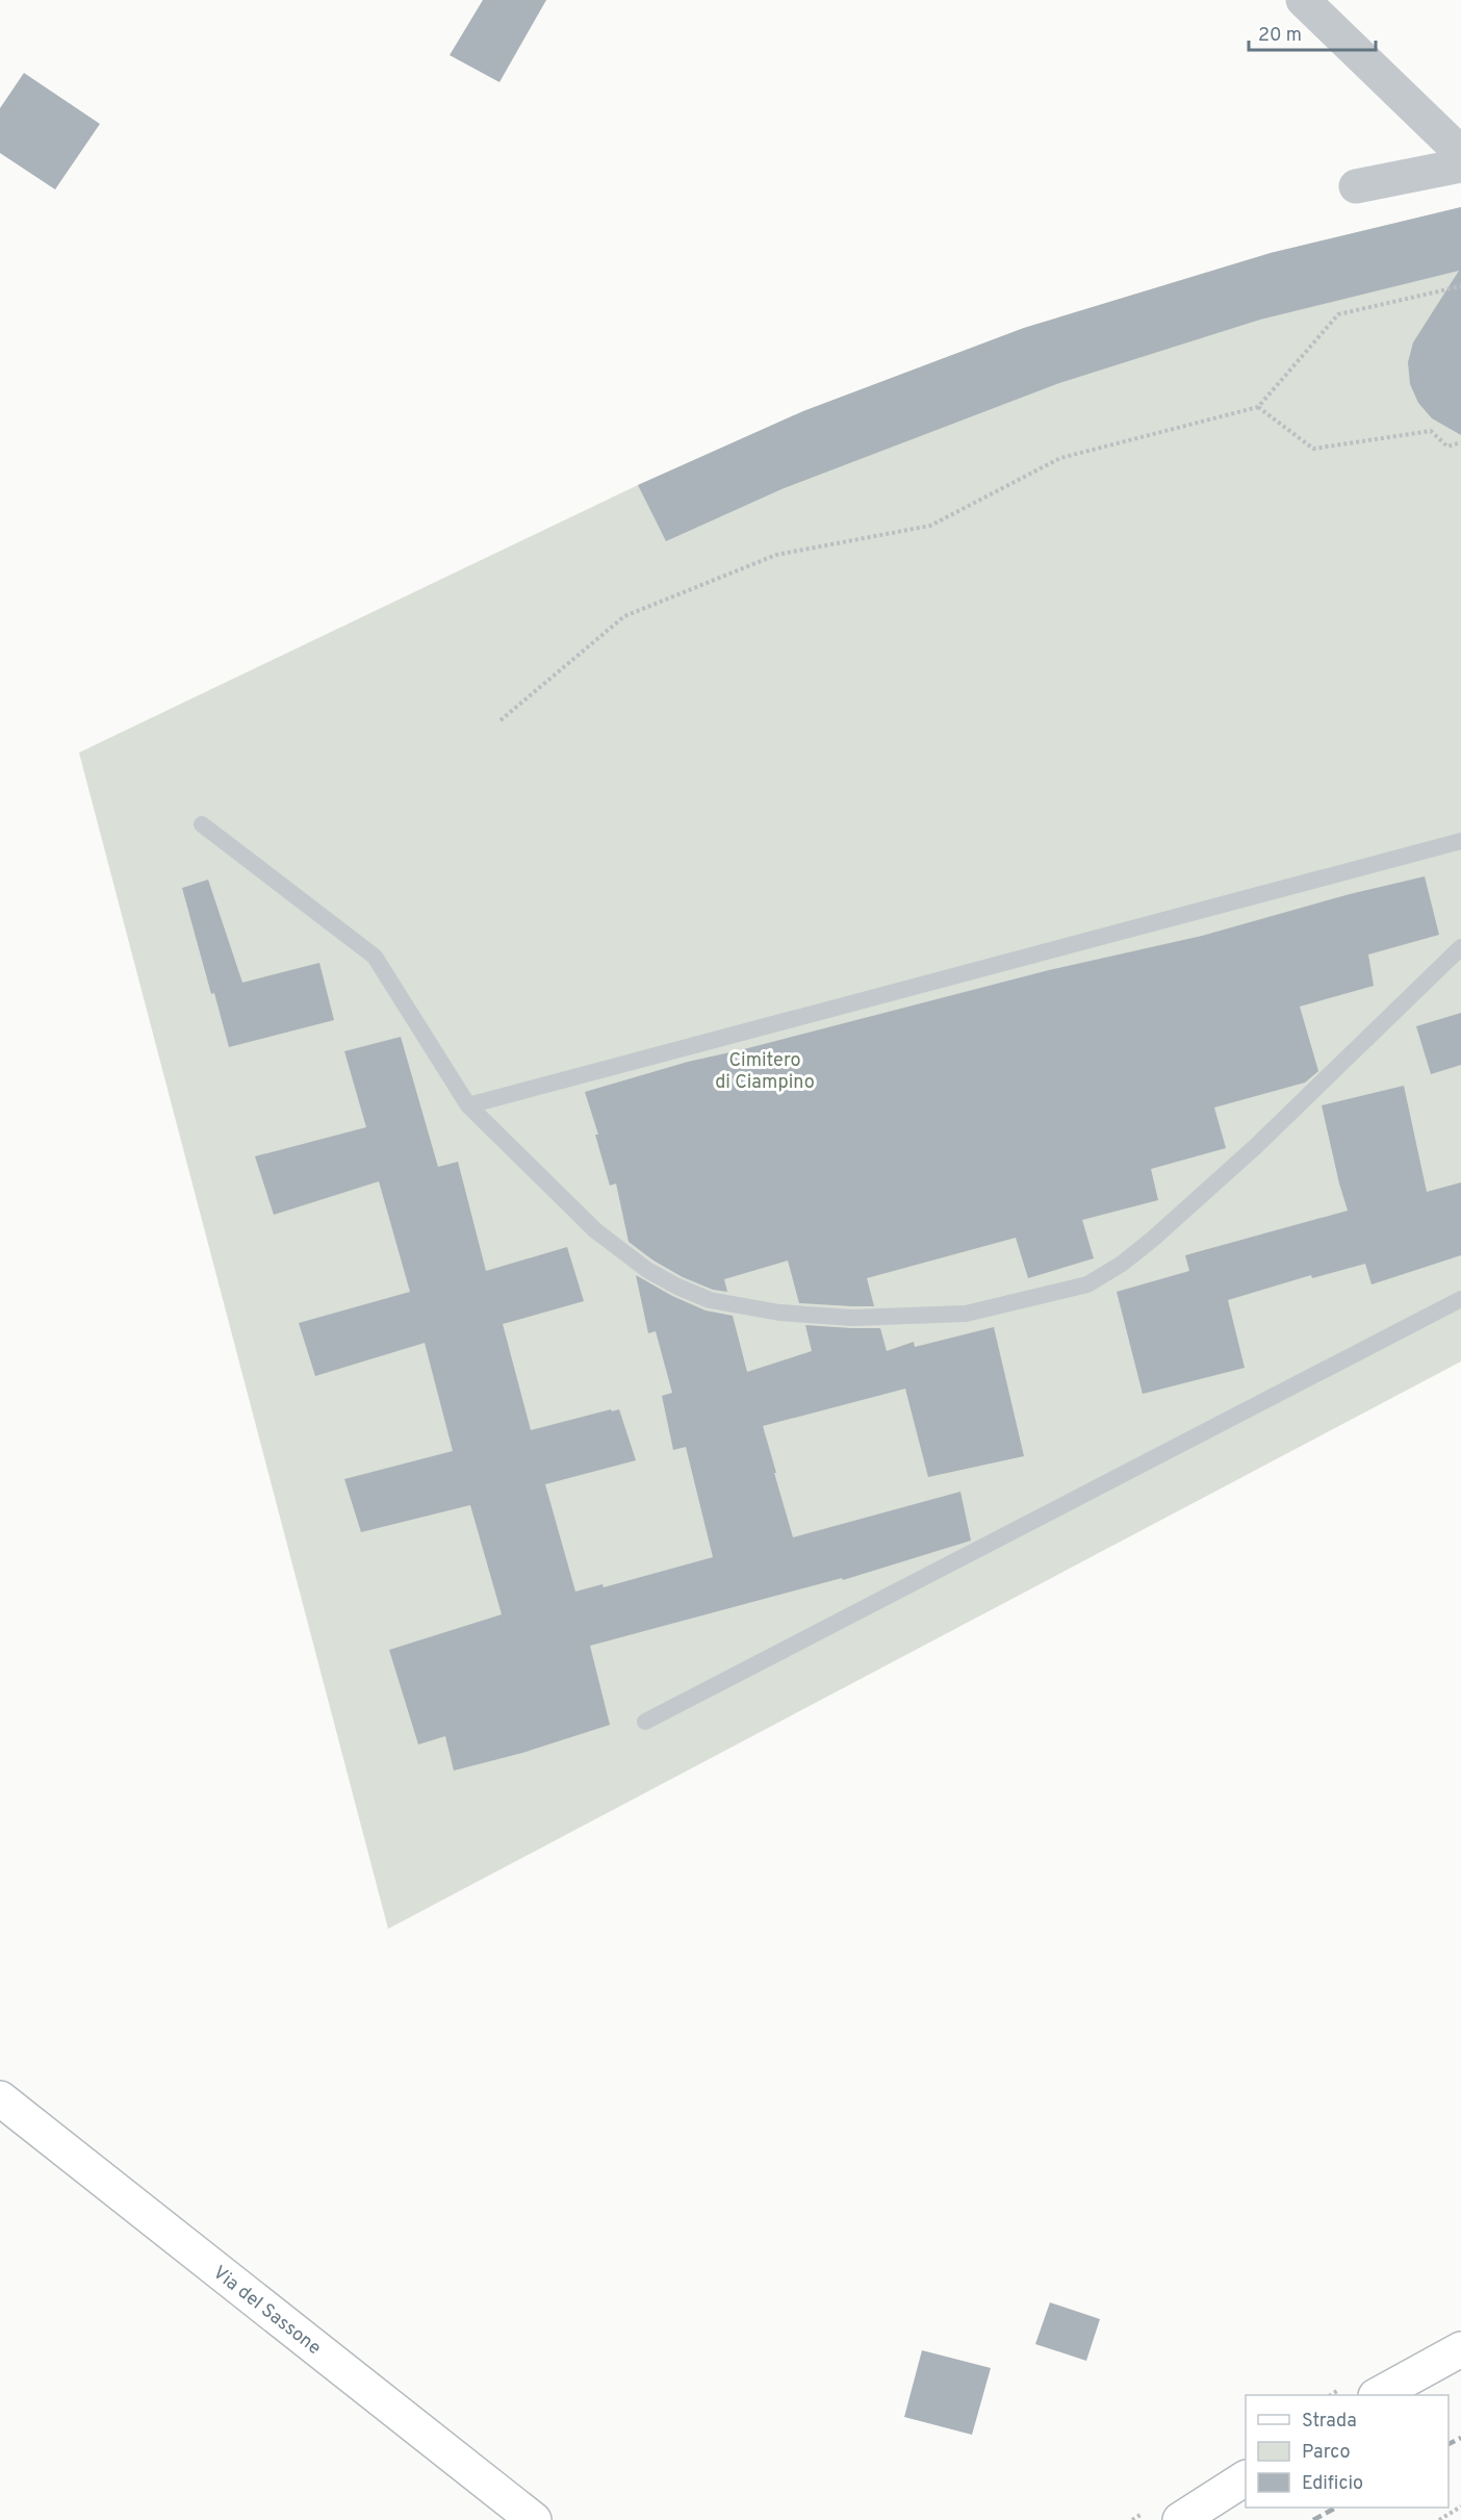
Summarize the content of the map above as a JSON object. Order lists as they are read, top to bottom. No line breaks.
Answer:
{"streets":{"main road":["Via del Sassone"]},"parks":["Cimitero di Ciampino"],"legend":["Strada","Parco","Edificio"],"scale_bar":"20 m"}
